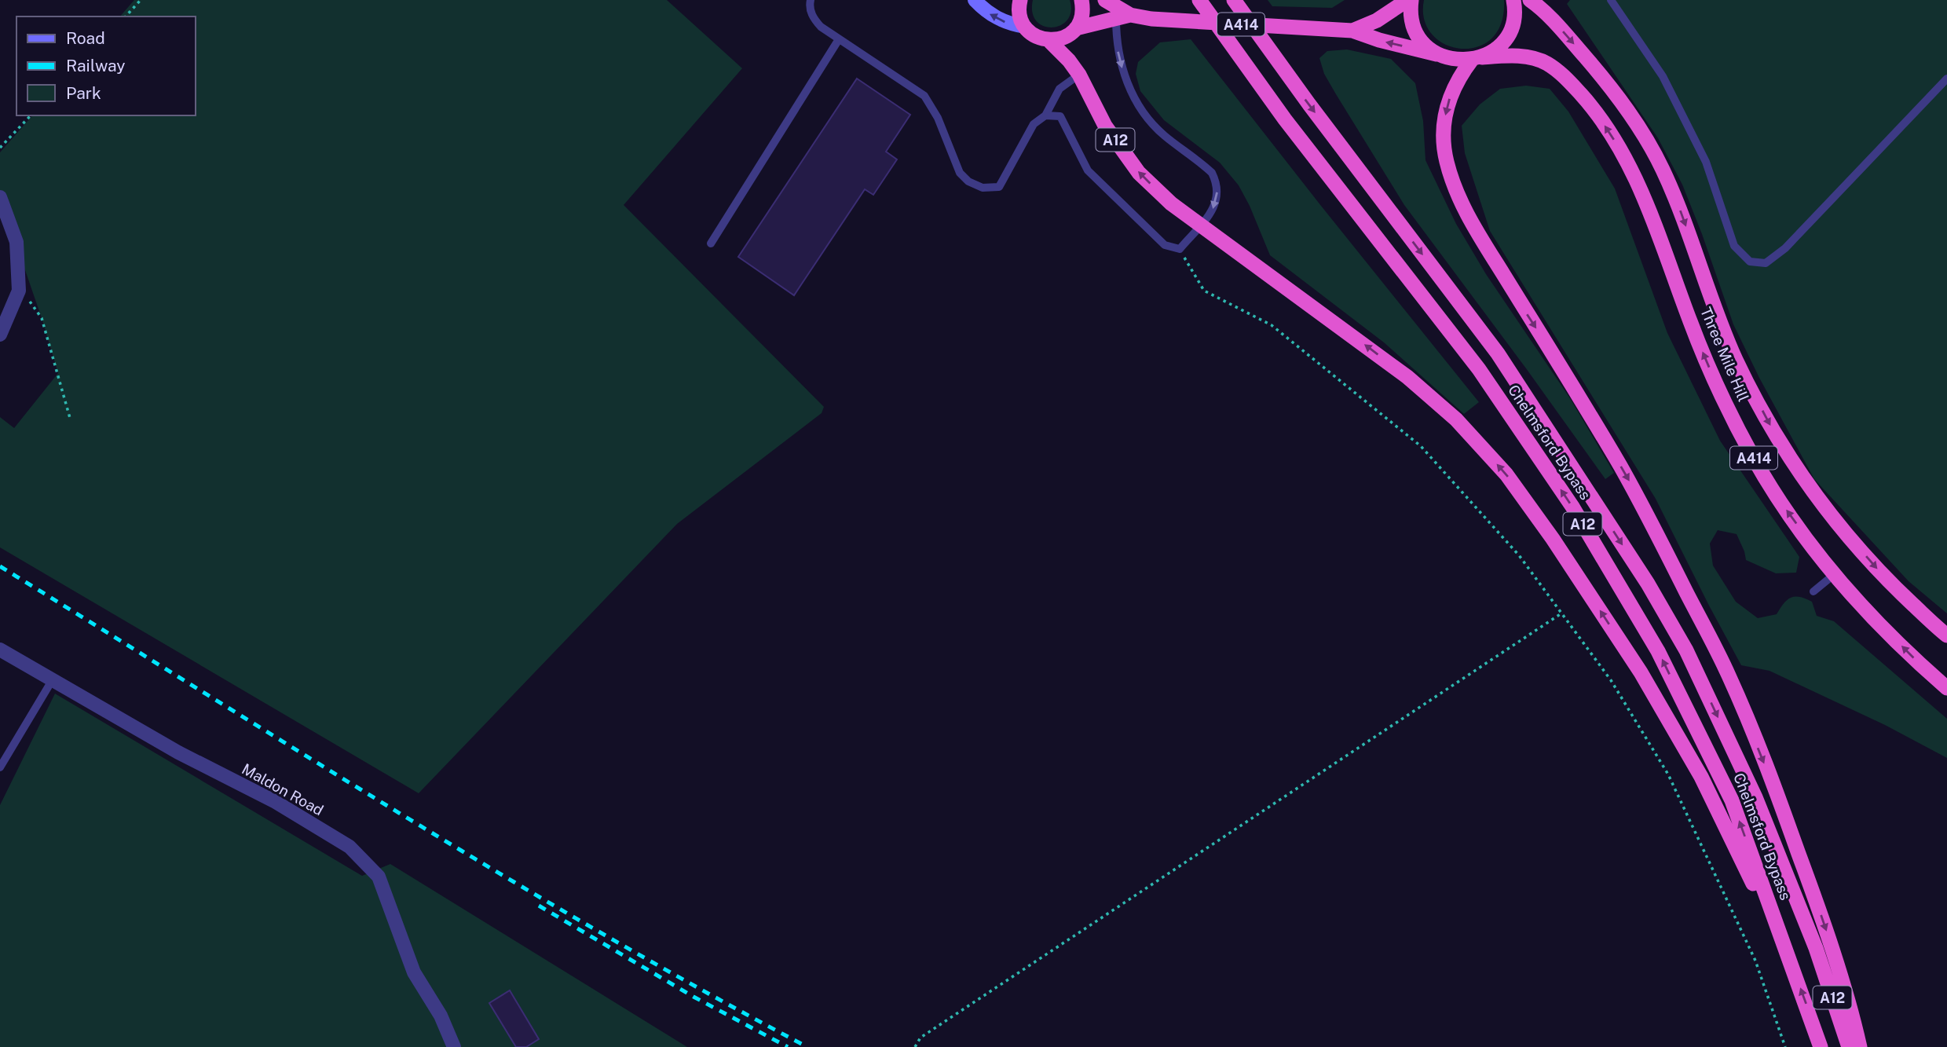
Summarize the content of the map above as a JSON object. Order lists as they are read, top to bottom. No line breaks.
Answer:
{"streets":{"highway":["A414","A12","Three Mile Hill","Chelmsford Bypass"],"street":["Maldon Road"]},"crossings":[["A414","Three Mile Hill"],["A12","Three Mile Hill"],["A12","Chelmsford Bypass"]],"legend":["Road","Railway","Park"]}
